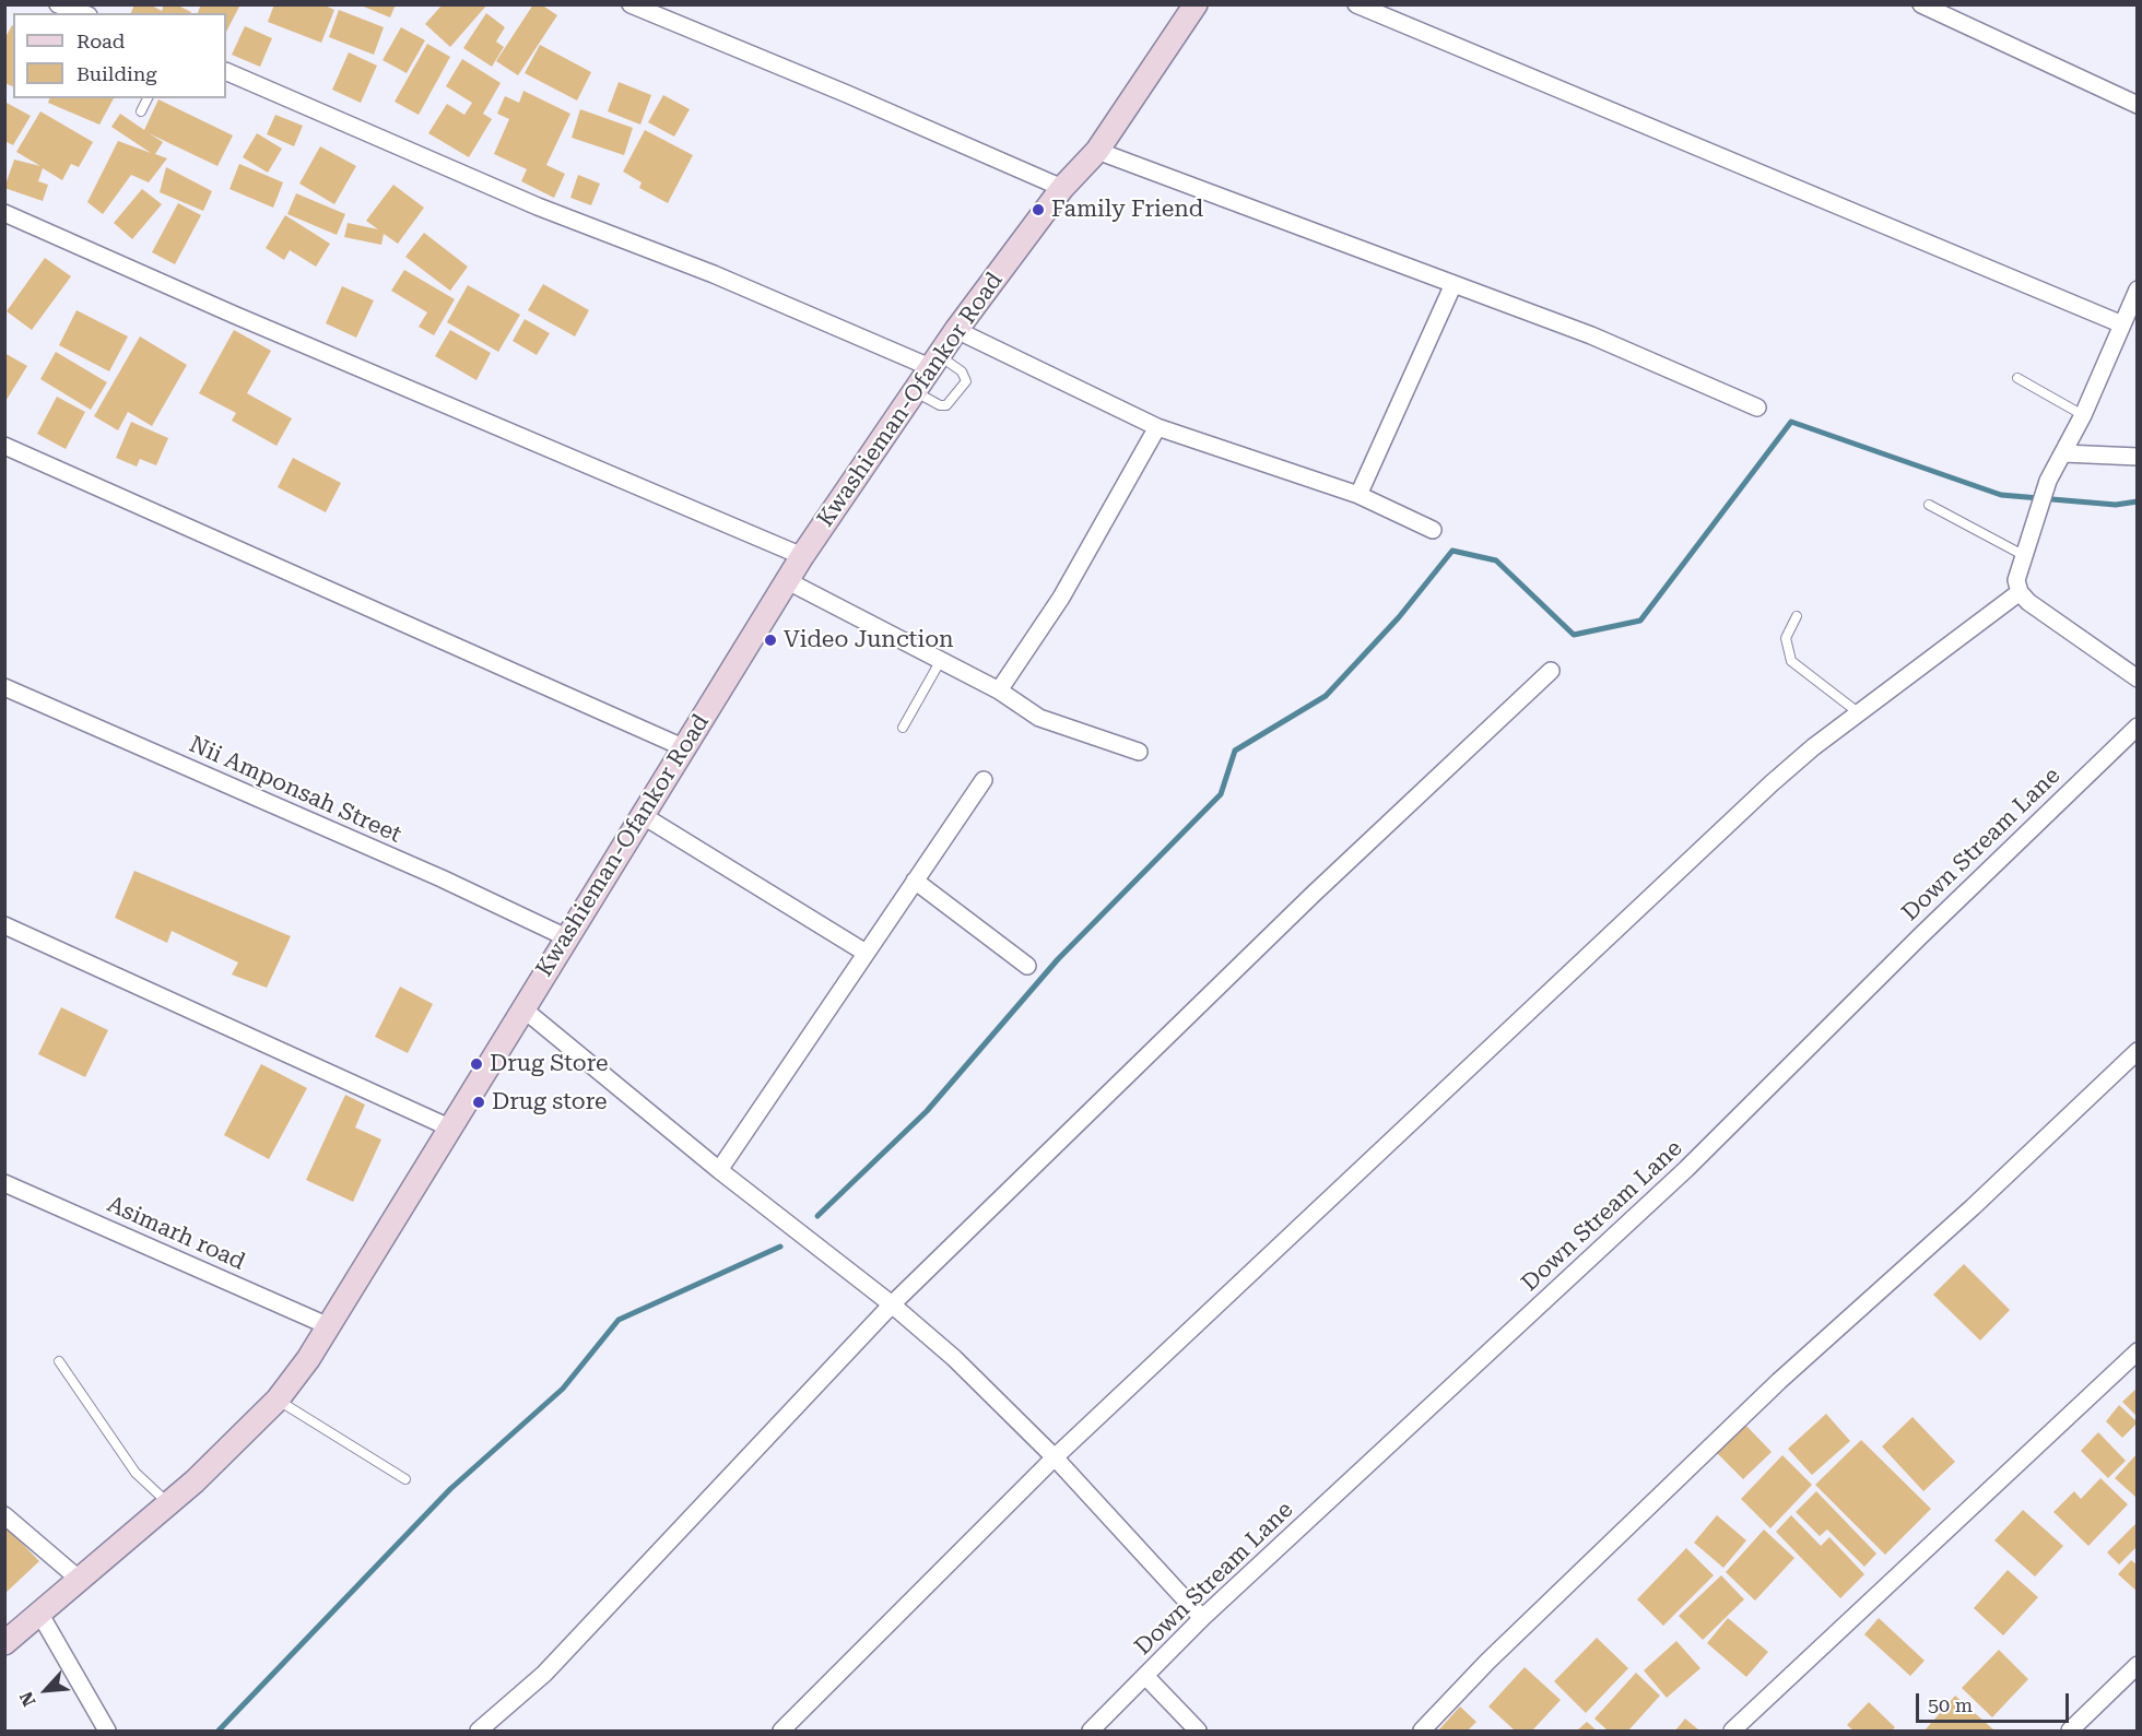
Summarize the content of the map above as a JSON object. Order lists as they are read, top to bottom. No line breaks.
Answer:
{"streets":{"main road":["Kwashieman-Ofankor Road"],"street":["Nii Amponsah Street","Down Stream Lane","Asimarh road"]},"crossings":[["Kwashieman-Ofankor Road","Nii Amponsah Street"],["Kwashieman-Ofankor Road","Asimarh road"]],"places":["Family Friend","Video Junction","Drug Store","Drug store"],"legend":["Road","Building"],"scale_bar":"50 m","north":"bottom left"}
